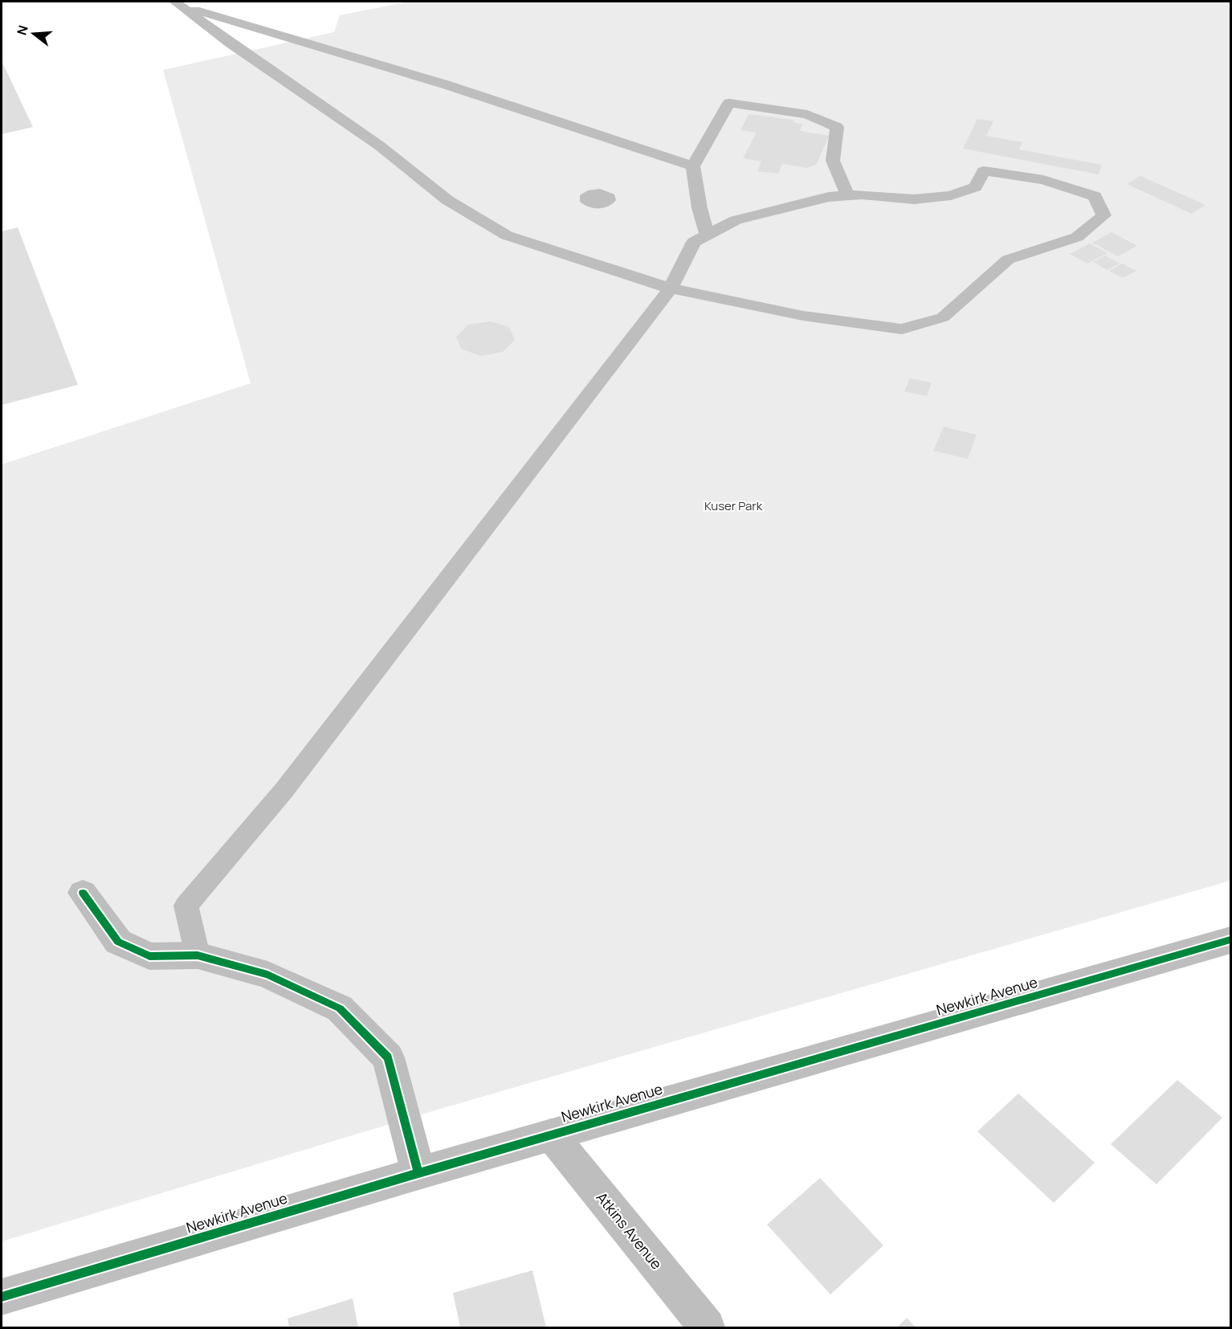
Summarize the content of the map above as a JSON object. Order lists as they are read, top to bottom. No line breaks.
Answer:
{"streets":{"street":["Newkirk Avenue","Atkins Avenue"]},"crossings":[["Newkirk Avenue","Atkins Avenue"]],"parks":["Kuser Park"],"north":"left"}
